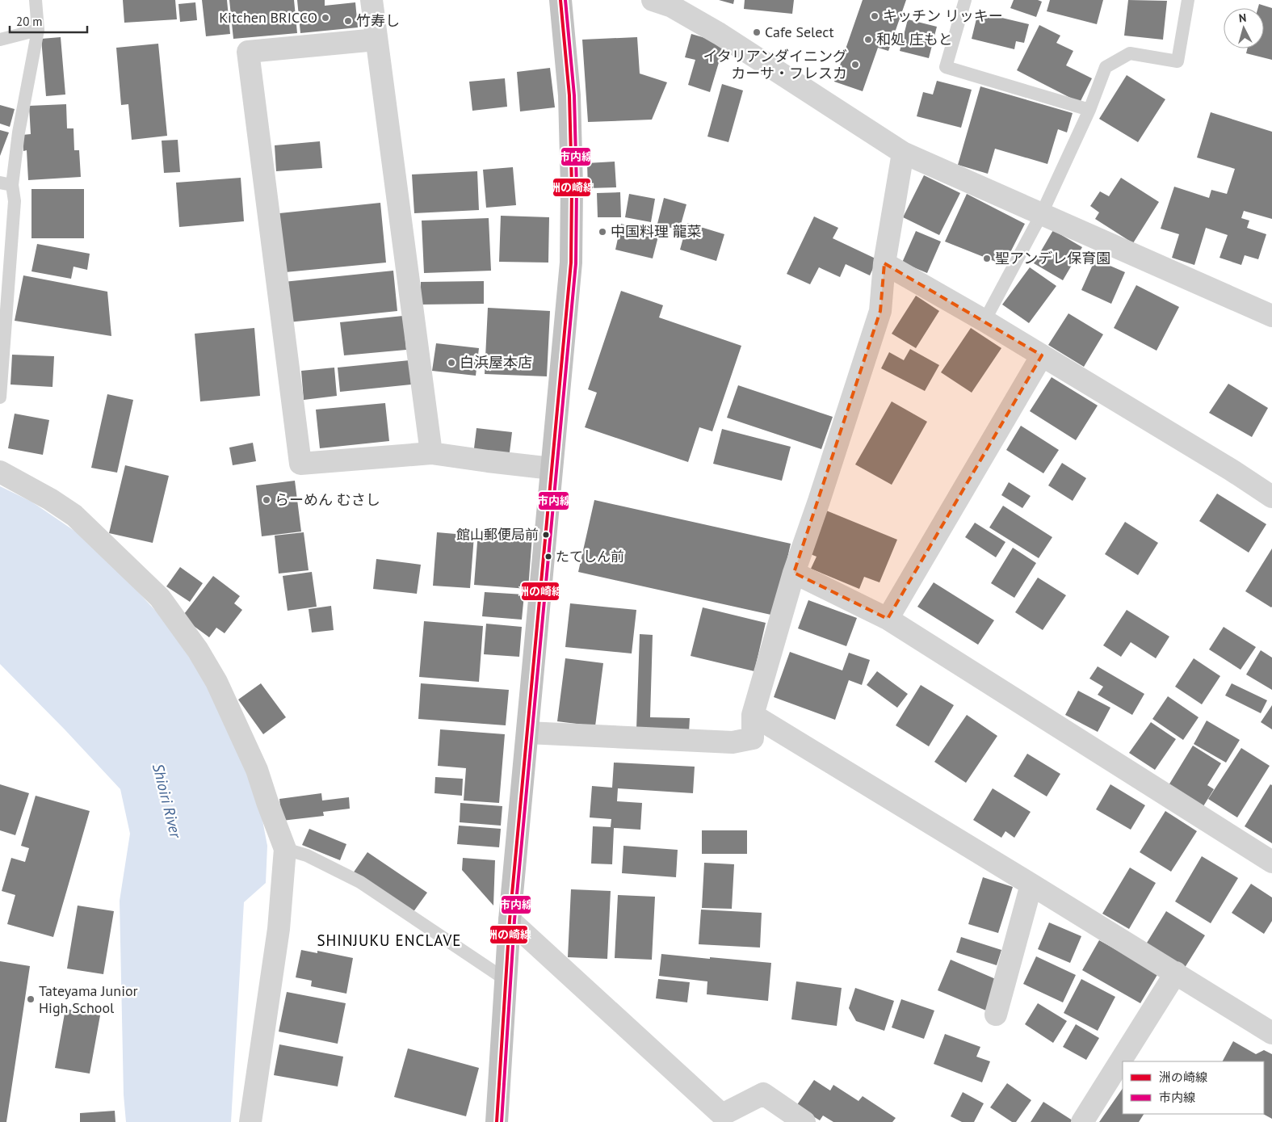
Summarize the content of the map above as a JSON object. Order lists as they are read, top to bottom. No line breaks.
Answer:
{"districts":["SHINJUKU ENCLAVE"],"water":["Shioiri River"],"places":["キッチン リッキー","Kitchen BRICCO","竹寿し","Cafe Select","和処 庄もと","イタリアンダイニング カーサ・フレスカ","中国料理 龍菜","聖アンデレ保育園","白浜屋本店","らーめん むさし","館山郵便局前","たてしん前","Tateyama Junior High School"],"lines":["transit line 洲の崎線","transit line 市内線"],"legend":["洲の崎線","市内線"],"scale_bar":"20 m","north":"top"}
